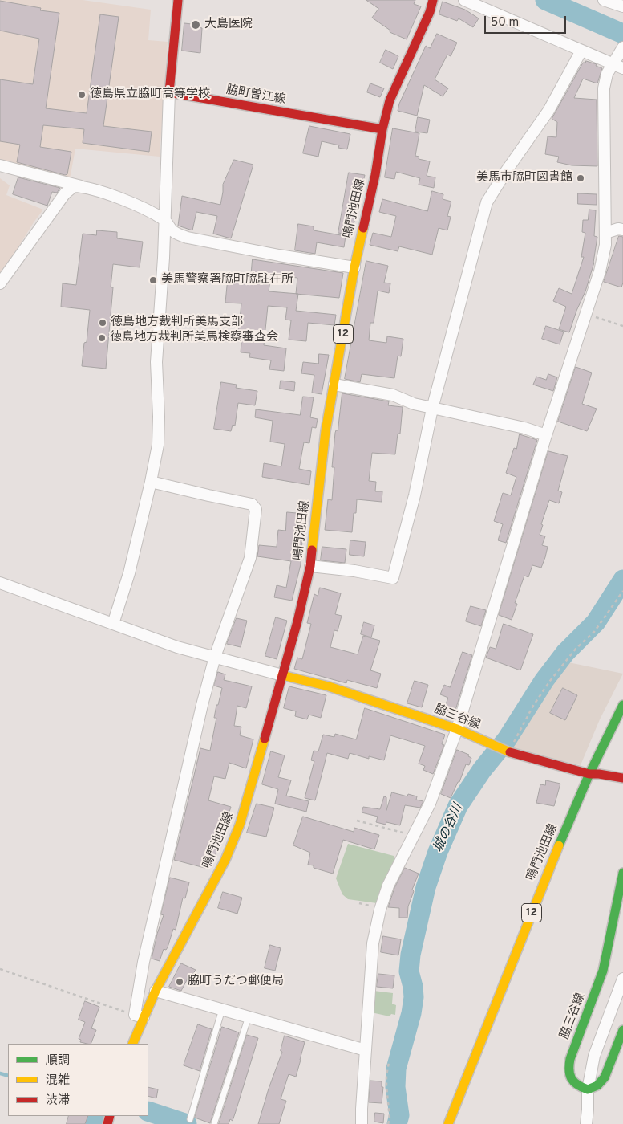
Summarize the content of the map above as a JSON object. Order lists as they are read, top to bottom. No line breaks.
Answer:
{"streets":{"main road":["脇町曽江線","鳴門池田線","12","脇三谷線"]},"crossings":[["脇町曽江線","鳴門池田線"],["鳴門池田線","脇三谷線"]],"water":["城の谷川"],"places":["大島医院","徳島県立脇町高等学校","美馬市脇町図書館","美馬警察署脇町脇駐在所","徳島地方裁判所美馬支部","徳島地方裁判所美馬検察審査会","脇町うだつ郵便局"],"legend":["順調","混雑","渋滞"],"scale_bar":"50 m"}
